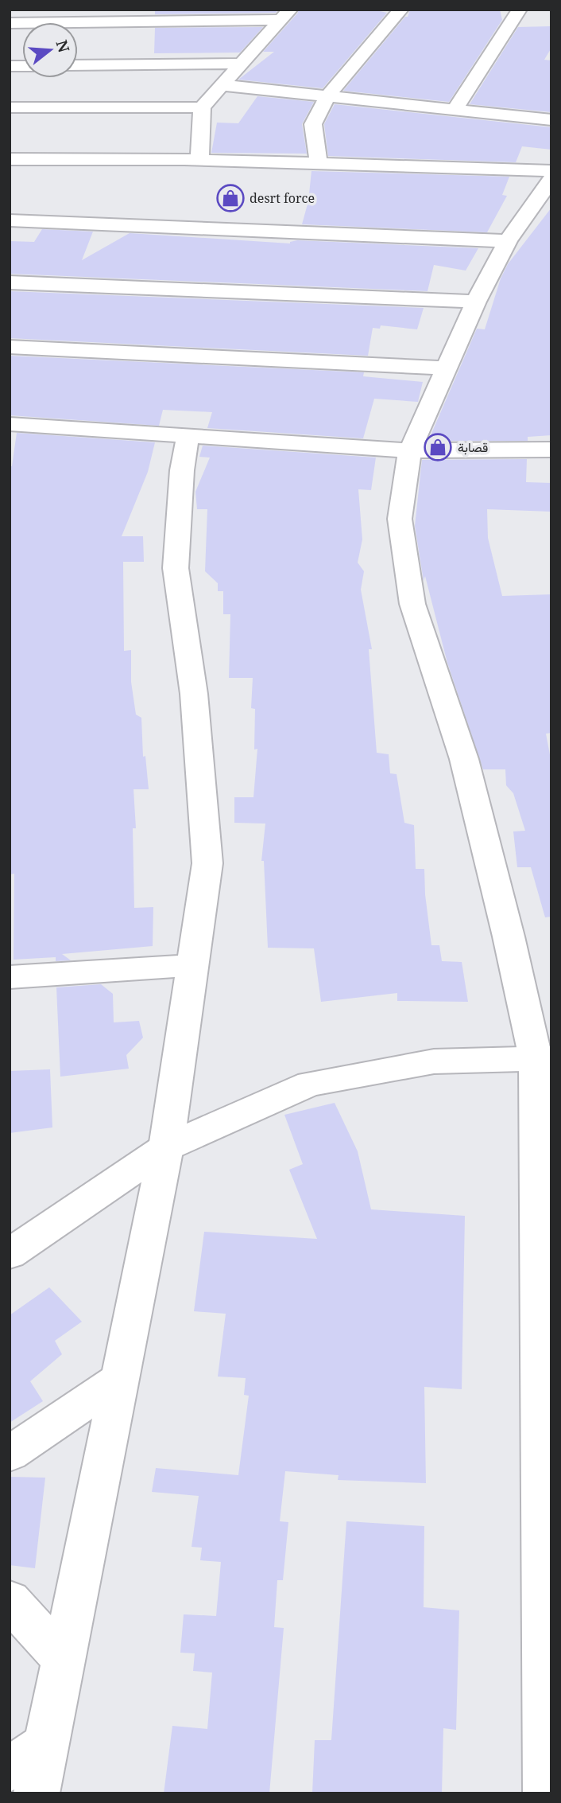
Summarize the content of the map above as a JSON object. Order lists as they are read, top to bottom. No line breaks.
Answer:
{"places":{"shop":["desrt force","قصابة"]},"north":"right"}
